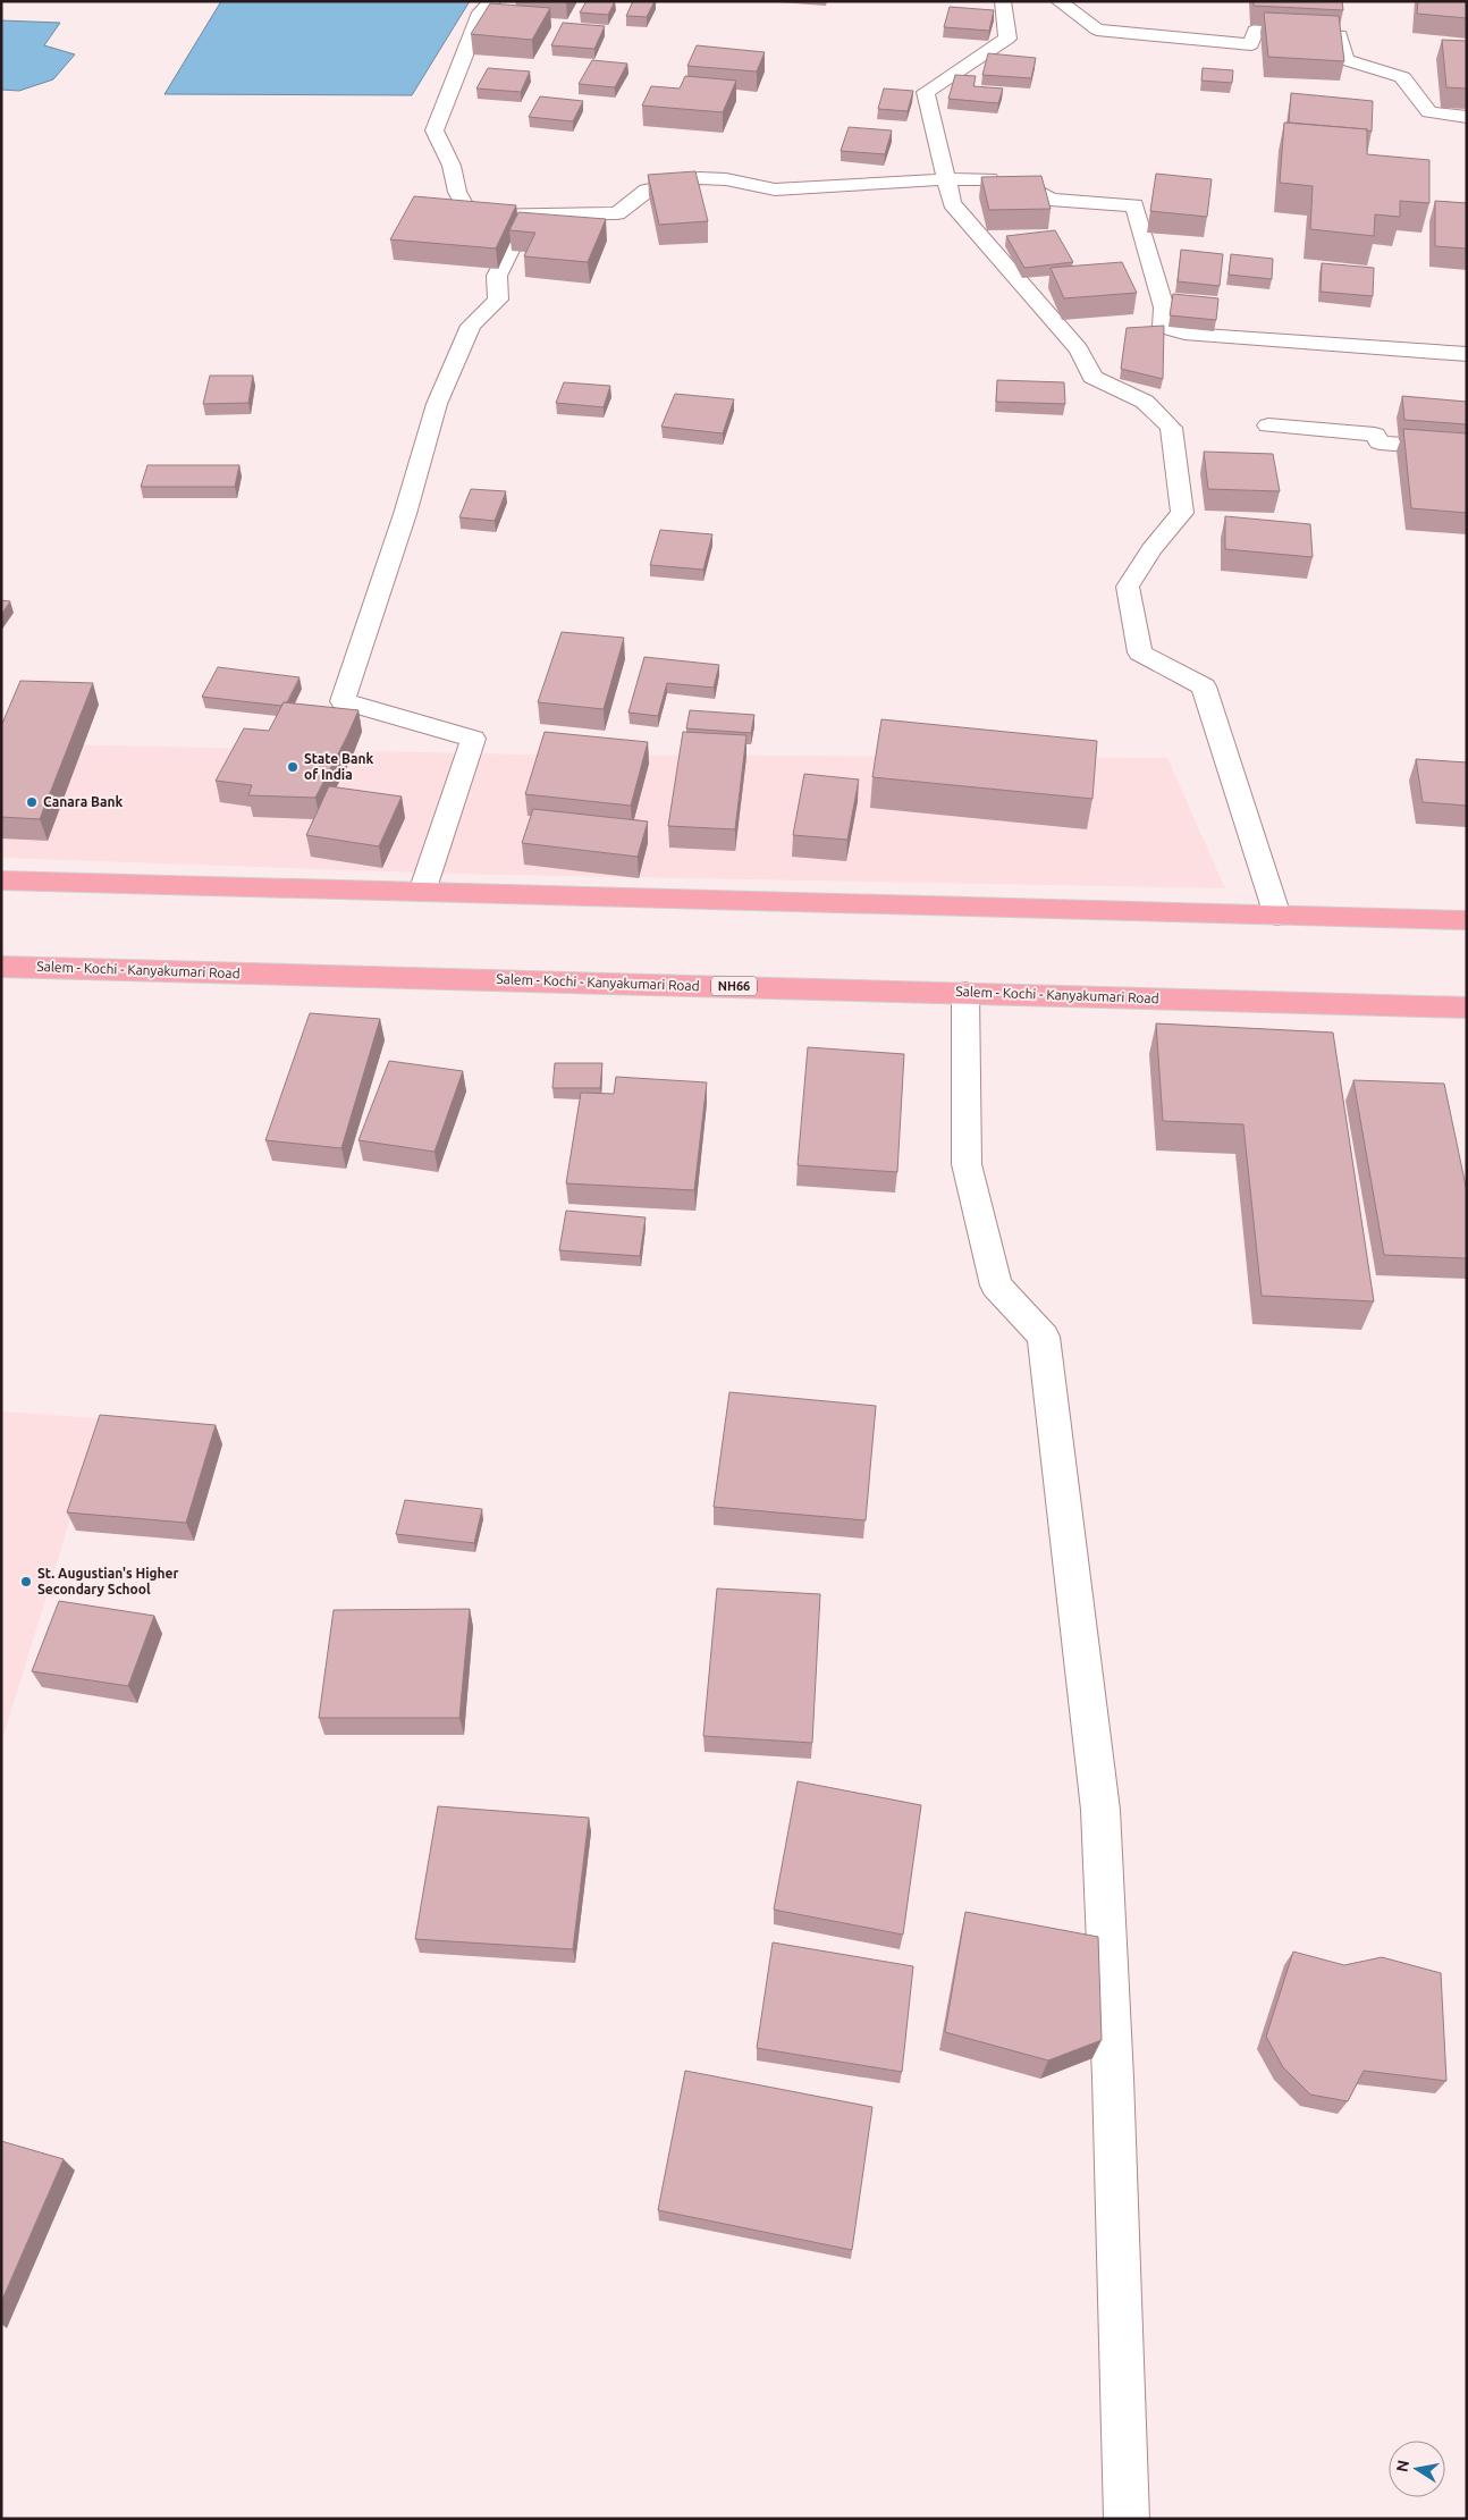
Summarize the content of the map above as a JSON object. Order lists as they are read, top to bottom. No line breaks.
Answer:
{"streets":{"highway":["Salem - Kochi - Kanyakumari Road","NH66"]},"places":["State Bank of India","Canara Bank","St. Augustian's Higher Secondary School"],"north":"left"}
